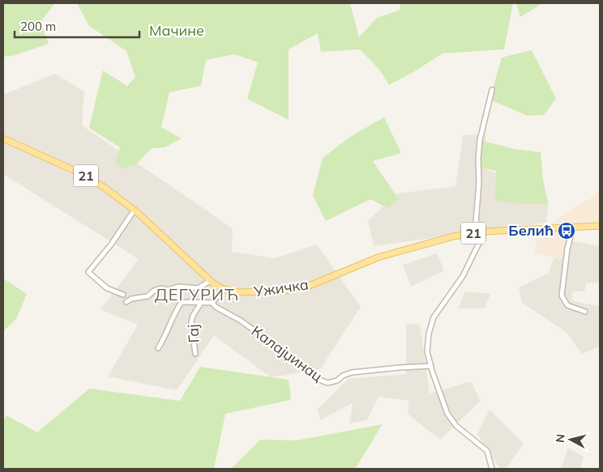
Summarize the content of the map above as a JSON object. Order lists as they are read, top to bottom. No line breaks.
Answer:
{"streets":{"main road":["21","Ужичка"],"street":["Гај","Калајџинац"]},"crossings":[["Гај","Калајџинац"]],"districts":["ДЕГУРИЋ"],"parks":["Мачине"],"places":{"bus stop":["Белић"]},"scale_bar":"200 m","north":"left"}
